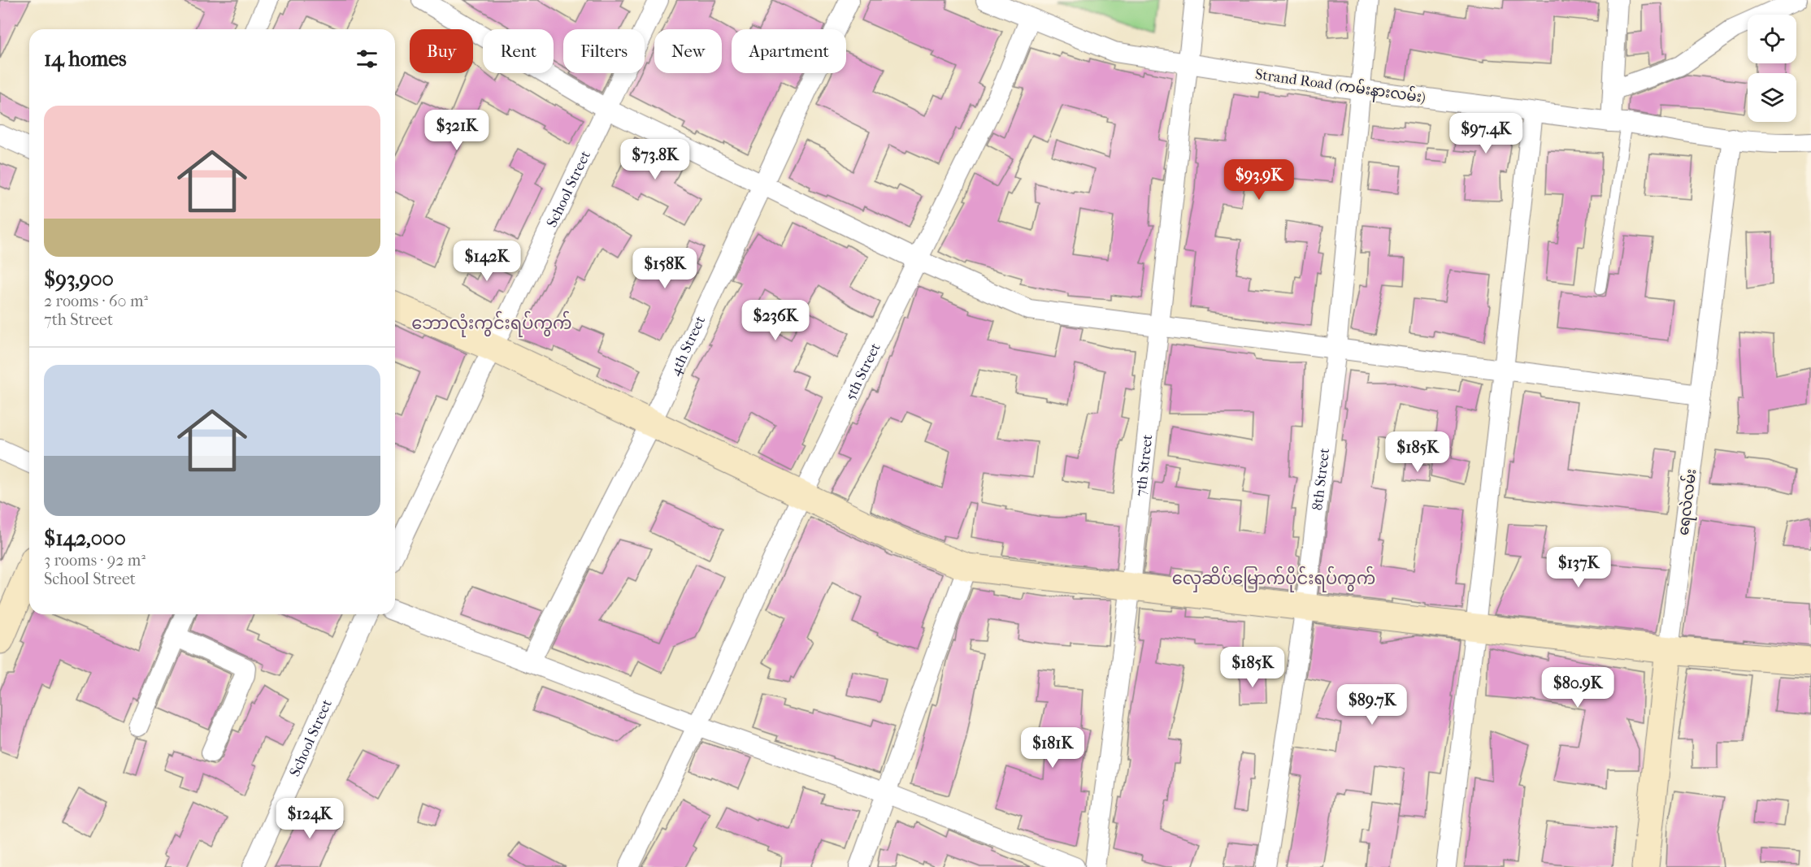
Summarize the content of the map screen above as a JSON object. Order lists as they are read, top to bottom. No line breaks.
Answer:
{"streets":{"main road":["ရေလဲလမ်း"],"street":["Strand Road (ကမ်းနားလမ်း)","School Street","4th Street","5th Street","7th Street","8th Street"]},"crossings":[["Strand Road (ကမ်းနားလမ်း)","5th Street"],["Strand Road (ကမ်းနားလမ်း)","7th Street"],["Strand Road (ကမ်းနားလမ်း)","8th Street"],["Strand Road (ကမ်းနားလမ်း)","ရေလဲလမ်း"]],"districts":["ဘောလုံးကွင်းရပ်ကွက်","လှေဆိပ်မြောက်ပိုင်းရပ်ကွက်"],"page":{"chip":["Buy","Rent","Filters","New","Apartment"],"heading":"14 homes","list":[{"name":"$93,900","note":"2 rooms · 60 m² · 7th Street"},{"name":"$142,000","note":"3 rooms · 92 m² · School Street"}],"price":["$321K","$97.4K","$73.8K","$93.9K","$142K","$158K","$236K","$185K","$137K","$185K","$80.9K","$89.7K","$181K","$124K"]}}
